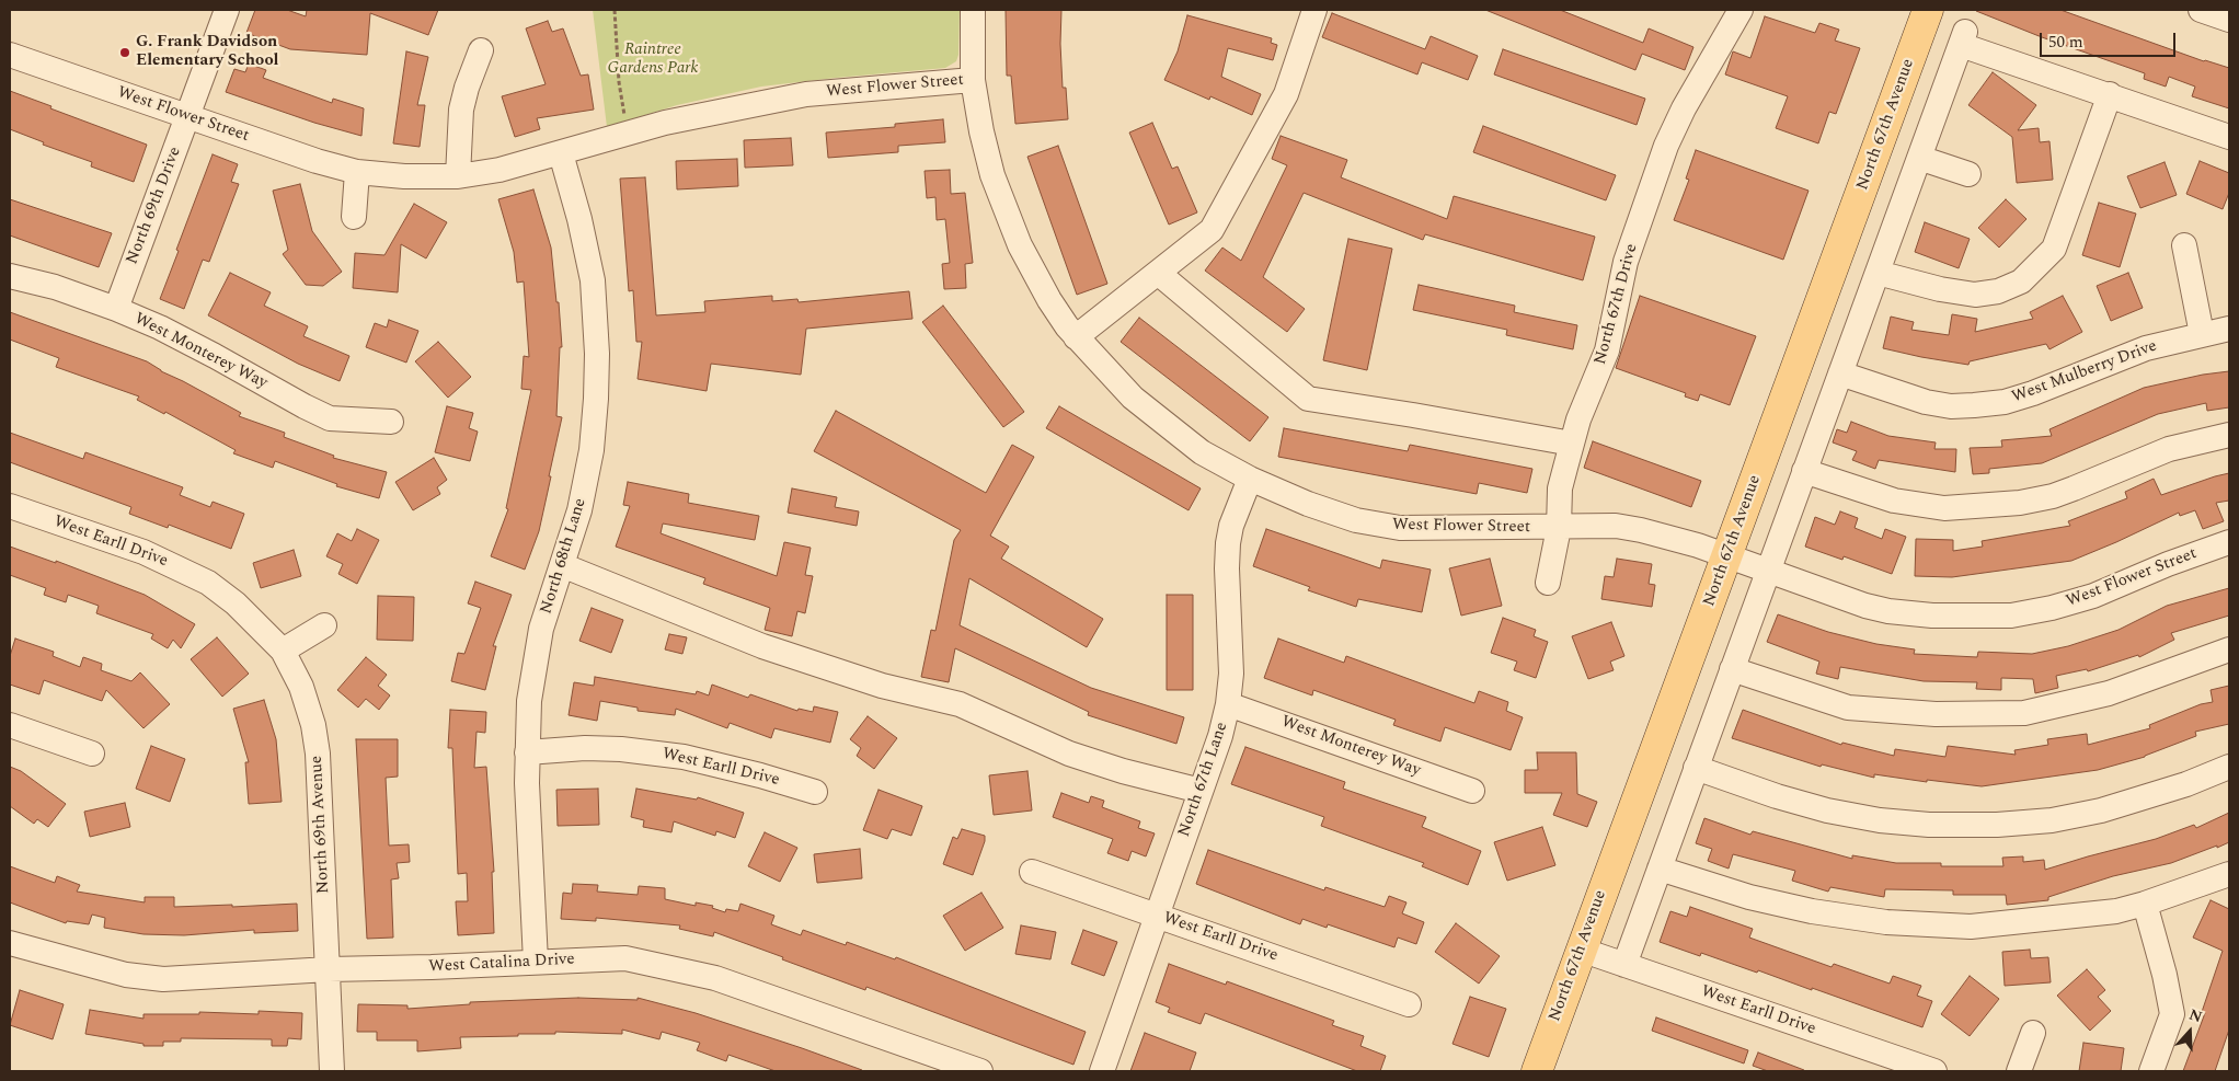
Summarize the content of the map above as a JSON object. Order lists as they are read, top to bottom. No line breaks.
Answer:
{"streets":{"main road":["North 67th Avenue"],"street":["West Flower Street","North 69th Drive","North 67th Drive","West Monterey Way","West Mulberry Drive","West Earll Drive","North 68th Lane","North 67th Lane","North 69th Avenue","West Catalina Drive"]},"crossings":[["West Flower Street","North 67th Avenue"],["West Flower Street","North 69th Drive"],["West Flower Street","North 67th Drive"],["West Flower Street","North 68th Lane"],["West Flower Street","North 67th Lane"],["North 67th Avenue","West Earll Drive"],["North 69th Drive","West Monterey Way"],["West Monterey Way","North 67th Lane"],["West Earll Drive","North 68th Lane"],["West Earll Drive","North 67th Lane"],["West Earll Drive","North 69th Avenue"],["North 68th Lane","West Catalina Drive"],["North 69th Avenue","West Catalina Drive"]],"parks":["Raintree Gardens Park"],"places":["G. Frank Davidson Elementary School"],"scale_bar":"50 m","north":"top"}
